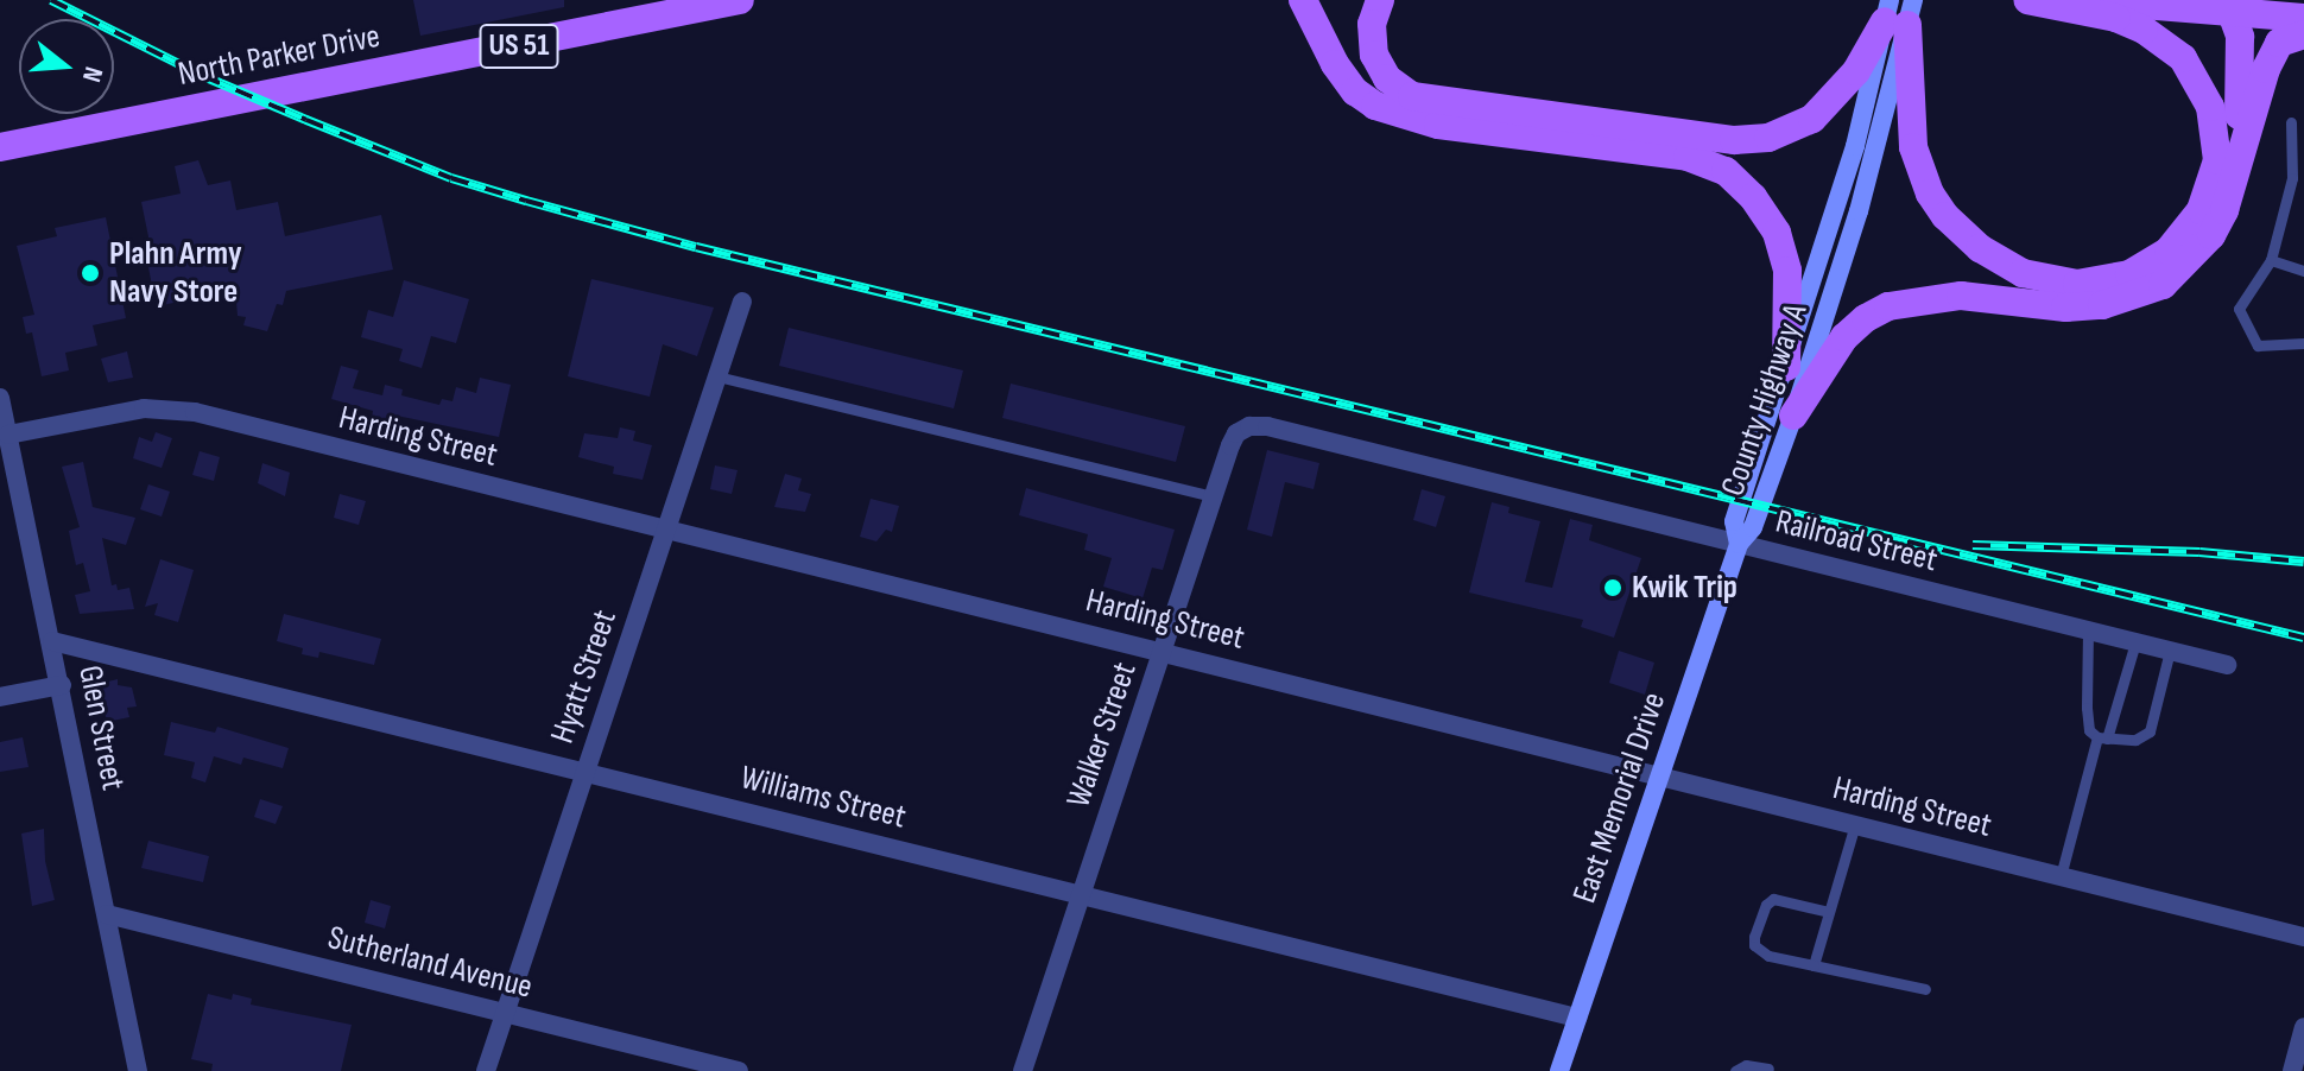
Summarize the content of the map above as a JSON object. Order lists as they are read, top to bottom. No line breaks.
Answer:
{"streets":{"main road":["US 51","North Parker Drive","County Highway A","East Memorial Drive"],"street":["Harding Street","Railroad Street","Hyatt Street","Glen Street","Walker Street","Williams Street","Sutherland Avenue"]},"crossings":[["County Highway A","Railroad Street"],["County Highway A","East Memorial Drive"],["Harding Street","Hyatt Street"],["Harding Street","Glen Street"],["Harding Street","Walker Street"],["Harding Street","East Memorial Drive"],["Railroad Street","Walker Street"],["Railroad Street","East Memorial Drive"],["Hyatt Street","Williams Street"],["Hyatt Street","Sutherland Avenue"],["Glen Street","Williams Street"],["Glen Street","Sutherland Avenue"],["Walker Street","Williams Street"],["Williams Street","East Memorial Drive"]],"places":["Plahn Army Navy Store","Kwik Trip"],"north":"right"}
